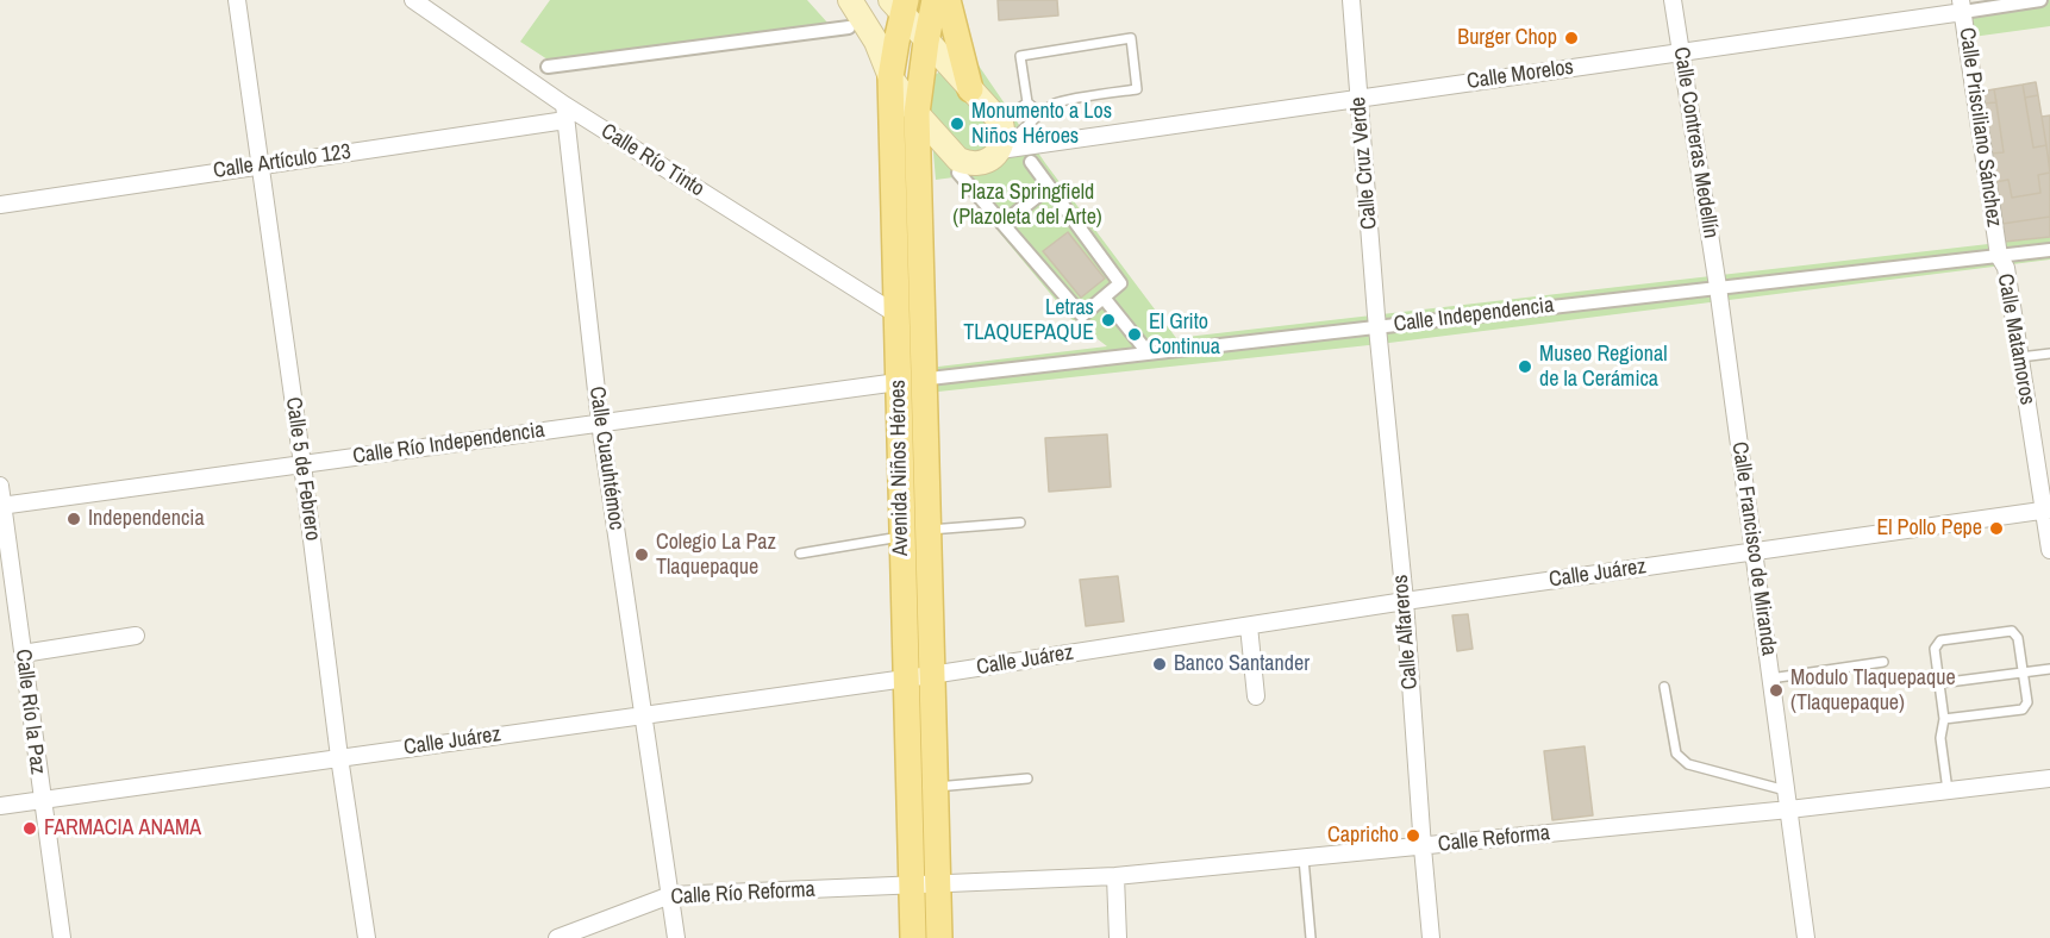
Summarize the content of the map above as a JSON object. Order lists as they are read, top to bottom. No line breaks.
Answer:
{"streets":{"main road":["Avenida Niños Héroes"],"street":["Calle Morelos","Calle Prisciliano Sánchez","Calle Contreras Medellín","Calle Río Tinto","Calle Artículo 123","Calle Cruz Verde","Calle Independencia","Calle Matamoros","Calle Río Independencia","Calle Cuauhtémoc","Calle 5 de Febrero","Calle Francisco de Miranda","Calle Juárez","Calle Alfareros","Calle Río la Paz","Calle Reforma","Calle Río Reforma"]},"crossings":[["Calle Morelos","Calle Prisciliano Sánchez"],["Calle Morelos","Calle Contreras Medellín"],["Calle Morelos","Calle Cruz Verde"],["Calle Prisciliano Sánchez","Calle Independencia"],["Calle Prisciliano Sánchez","Calle Matamoros"],["Calle Contreras Medellín","Calle Independencia"],["Calle Contreras Medellín","Calle Francisco de Miranda"],["Calle Río Tinto","Calle Artículo 123"],["Calle Río Tinto","Calle Cuauhtémoc"],["Calle Río Tinto","Avenida Niños Héroes"],["Calle Artículo 123","Calle Cuauhtémoc"],["Calle Artículo 123","Calle 5 de Febrero"],["Calle Cruz Verde","Calle Independencia"],["Calle Cruz Verde","Calle Alfareros"],["Calle Independencia","Calle Matamoros"],["Calle Independencia","Calle Río Independencia"],["Calle Independencia","Avenida Niños Héroes"],["Calle Independencia","Calle Francisco de Miranda"],["Calle Independencia","Calle Alfareros"],["Calle Matamoros","Calle Juárez"],["Calle Río Independencia","Calle Cuauhtémoc"],["Calle Río Independencia","Avenida Niños Héroes"],["Calle Río Independencia","Calle 5 de Febrero"],["Calle Río Independencia","Calle Río la Paz"],["Calle Cuauhtémoc","Calle Juárez"],["Calle Cuauhtémoc","Calle Río Reforma"],["Avenida Niños Héroes","Calle Juárez"],["Avenida Niños Héroes","Calle Reforma"],["Avenida Niños Héroes","Calle Río Reforma"],["Calle 5 de Febrero","Calle Juárez"],["Calle Francisco de Miranda","Calle Juárez"],["Calle Francisco de Miranda","Calle Reforma"],["Calle Juárez","Calle Alfareros"],["Calle Juárez","Calle Río la Paz"],["Calle Alfareros","Calle Reforma"],["Calle Reforma","Calle Río Reforma"]],"parks":["Plaza Springfield (Plazoleta del Arte)"],"places":["Burger Chop","Monumento a Los Niños Héroes","Letras TLAQUEPAQUE","El Grito Continua","Museo Regional de la Cerámica","Independencia","El Pollo Pepe","Colegio La Paz Tlaquepaque","Banco Santander","Modulo Tlaquepaque (Tlaquepaque)","FARMACIA ANAMA","Capricho"]}
